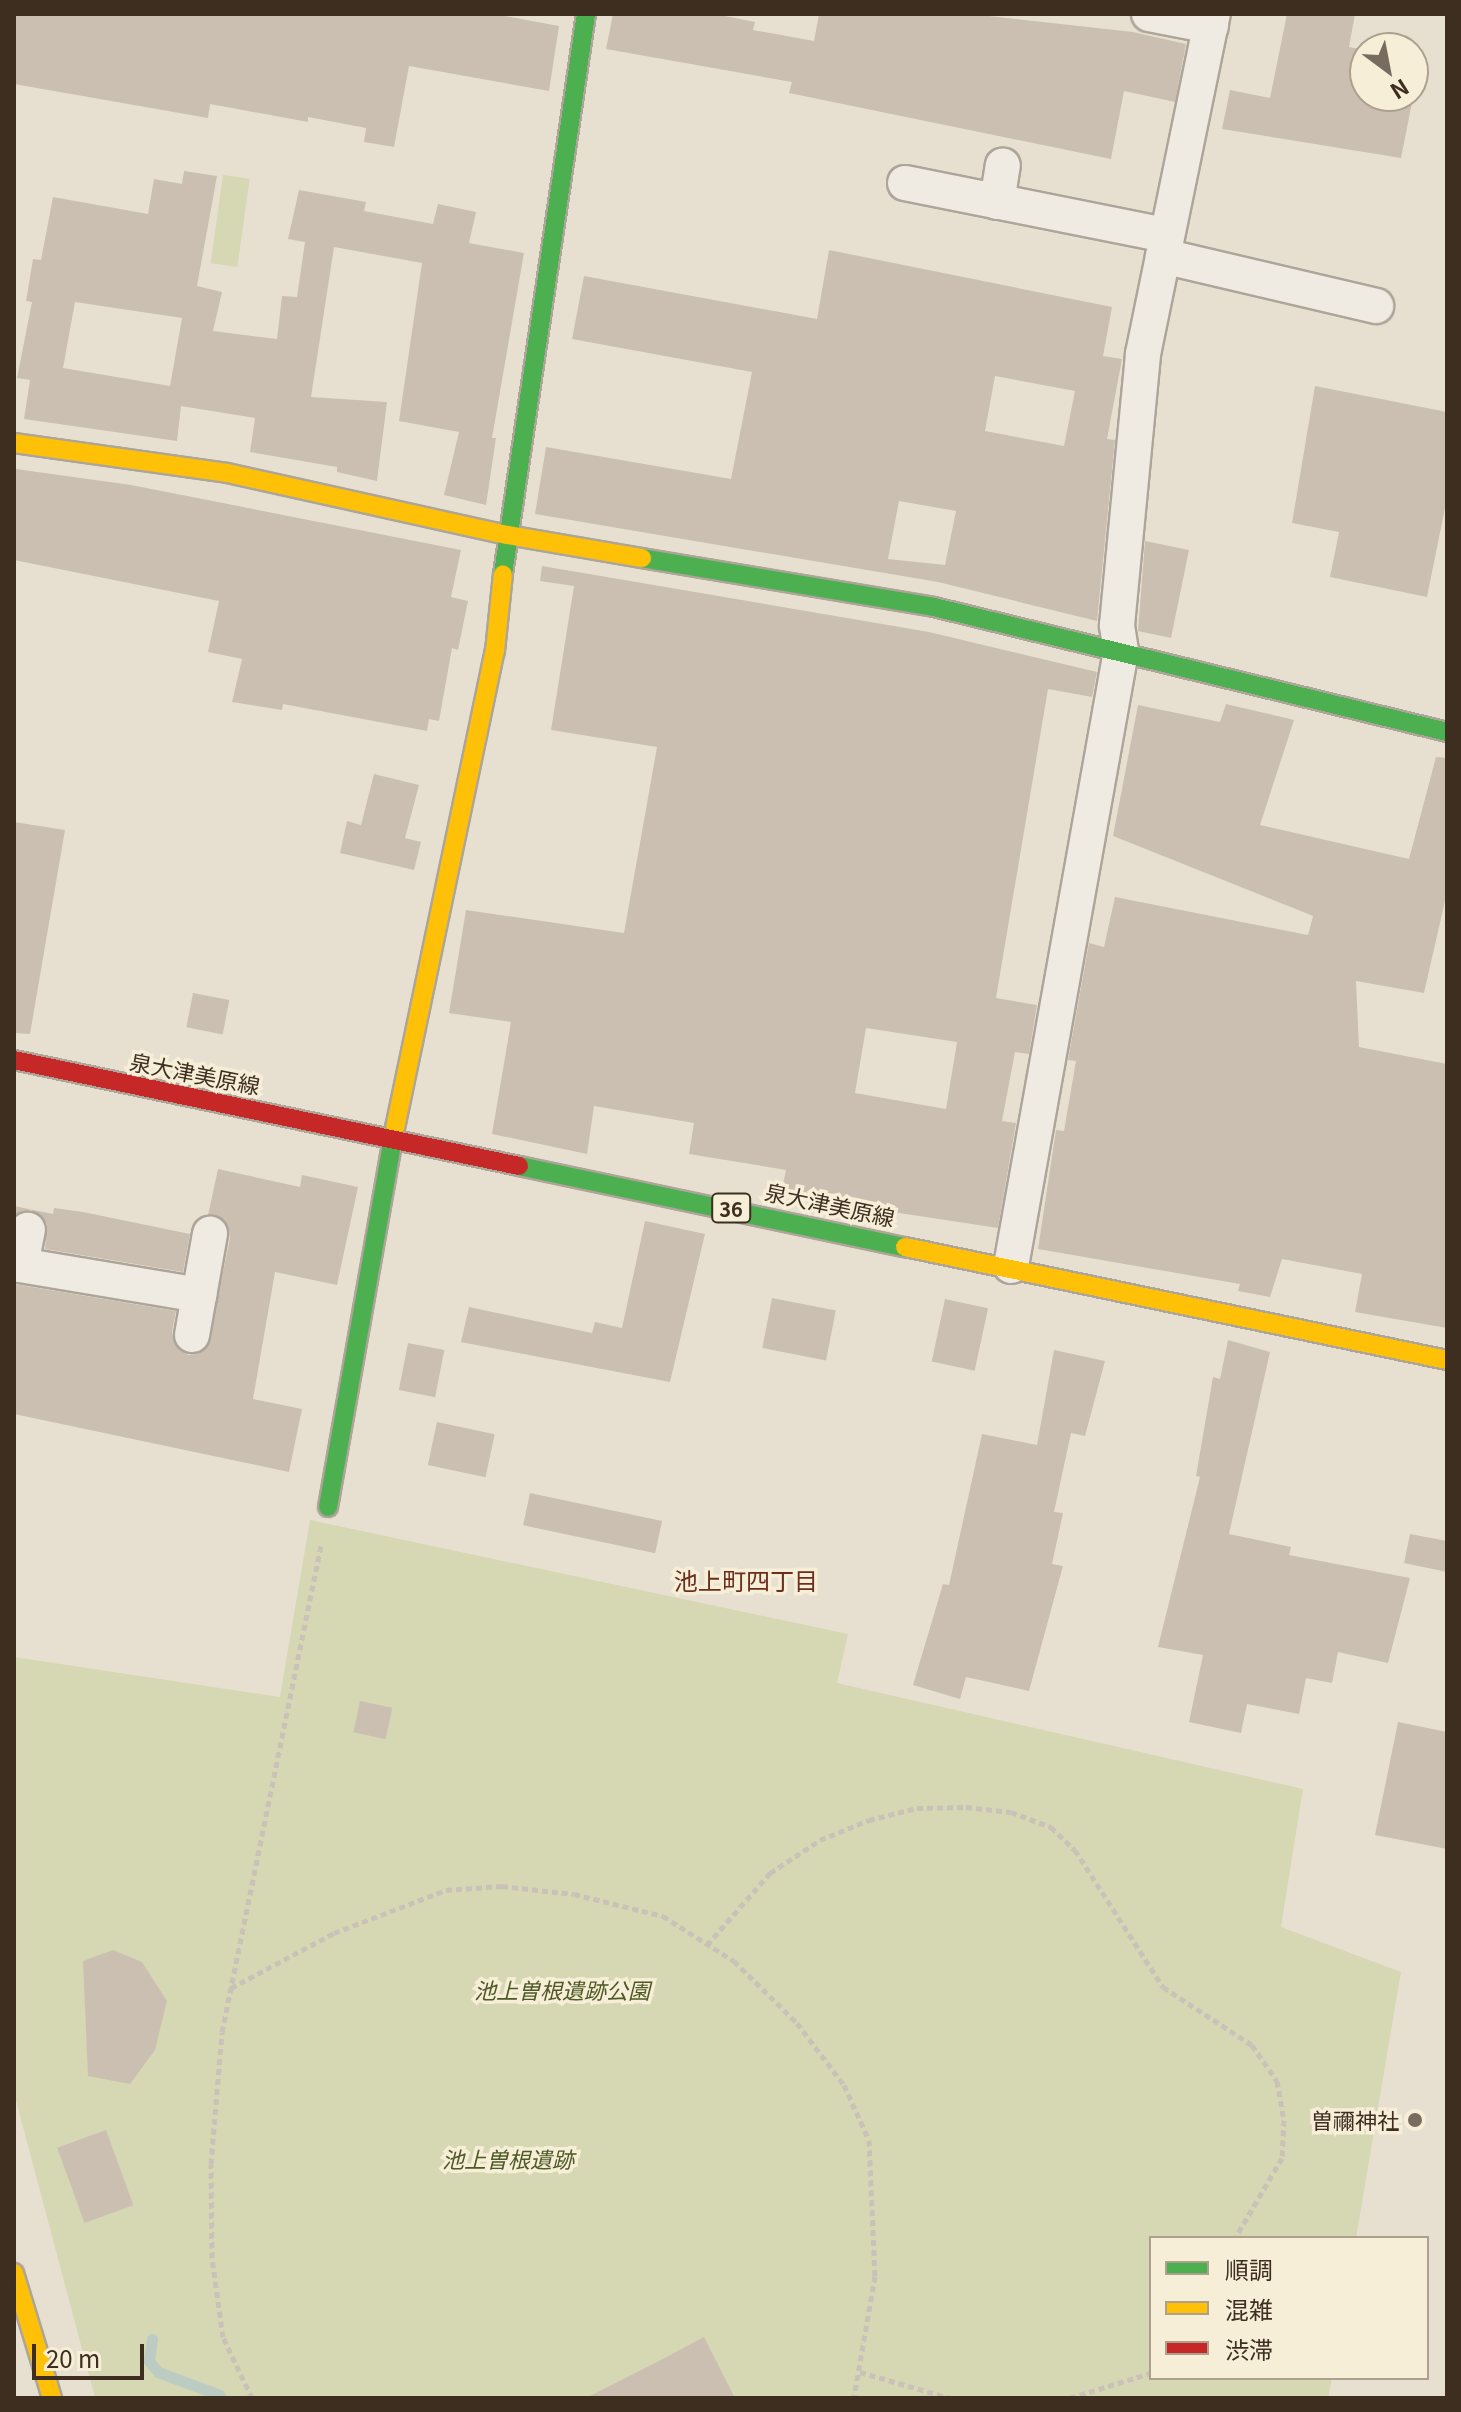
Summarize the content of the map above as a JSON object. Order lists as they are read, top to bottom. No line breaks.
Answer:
{"streets":{"main road":["泉大津美原線","36"]},"districts":["池上町四丁目"],"parks":["池上曽根遺跡公園","池上曽根遺跡"],"places":["曽禰神社"],"legend":["順調","混雑","渋滞"],"scale_bar":"20 m","north":"bottom right"}
